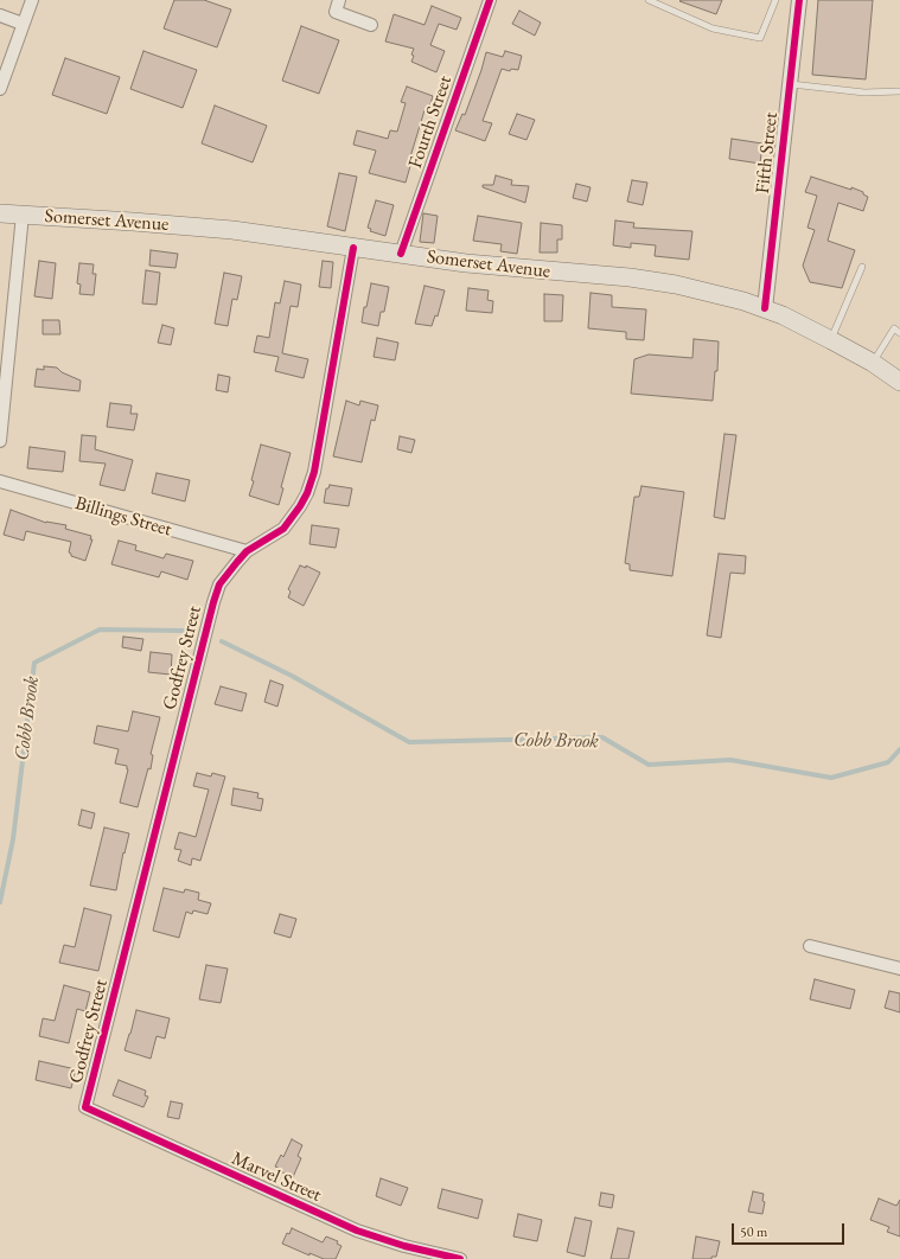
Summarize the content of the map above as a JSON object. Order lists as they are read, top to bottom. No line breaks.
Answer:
{"streets":{"main road":["Somerset Avenue"],"street":["Fourth Street","Fifth Street","Billings Street","Godfrey Street","Marvel Street"]},"crossings":[["Fourth Street","Somerset Avenue"],["Fifth Street","Somerset Avenue"],["Somerset Avenue","Godfrey Street"],["Billings Street","Godfrey Street"],["Godfrey Street","Marvel Street"]],"water":["Cobb Brook"],"scale_bar":"50 m"}
